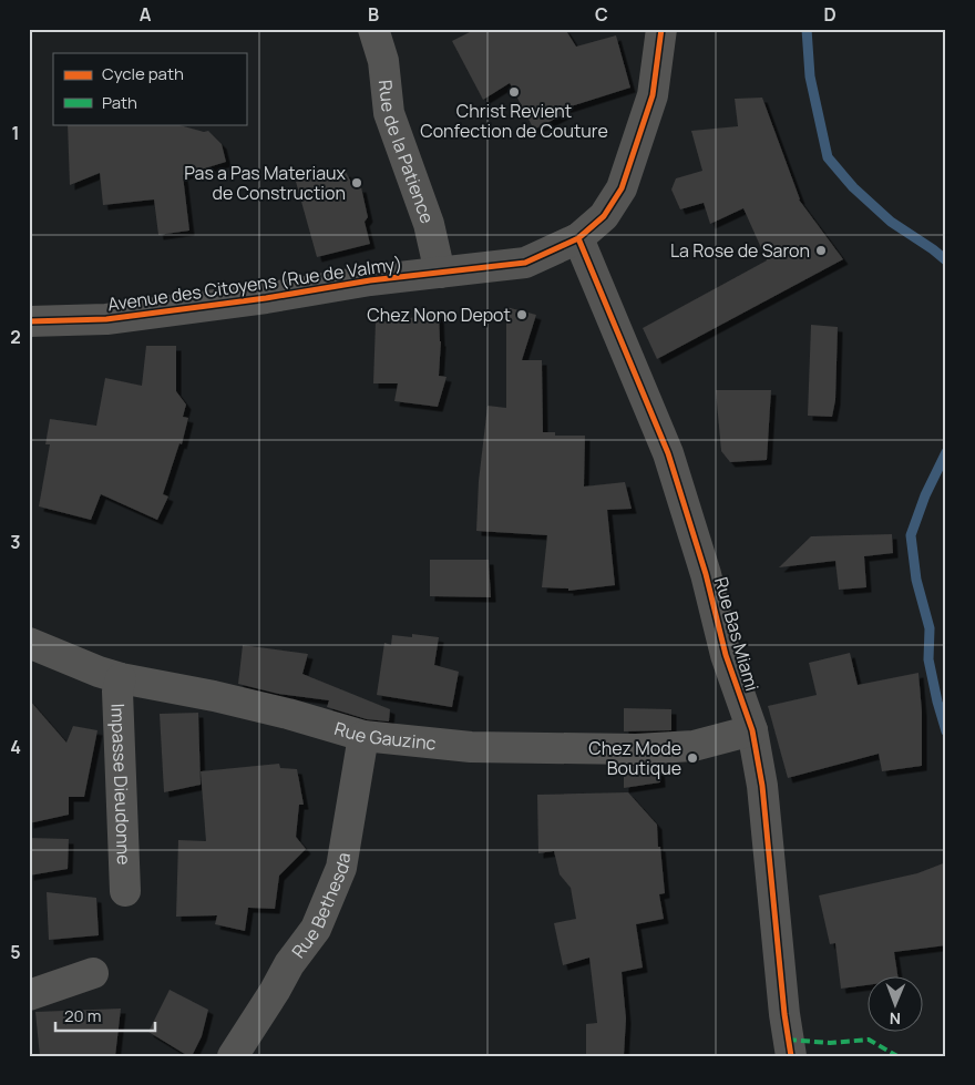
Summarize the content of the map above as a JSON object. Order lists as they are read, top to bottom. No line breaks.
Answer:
{"streets":{"street":["Rue de la Patience","Avenue des Citoyens (Rue de Valmy)","Rue Bas Miami","Rue Gauzinc","Impasse Dieudonne","Rue Bethesda"]},"crossings":[["Rue de la Patience","Avenue des Citoyens (Rue de Valmy)"],["Avenue des Citoyens (Rue de Valmy)","Rue Bas Miami"],["Rue Bas Miami","Rue Gauzinc"],["Rue Gauzinc","Impasse Dieudonne"],["Rue Gauzinc","Rue Bethesda"]],"places":["Christ Revient Confection de Couture","Pas a Pas Materiaux de Construction","La Rose de Saron","Chez Nono Depot","Chez Mode Boutique"],"legend":["Cycle path","Path"],"scale_bar":"20 m","north":"bottom","grid":{"columns":["A","B","C","D"],"rows":["1","2","3","4","5"]}}
